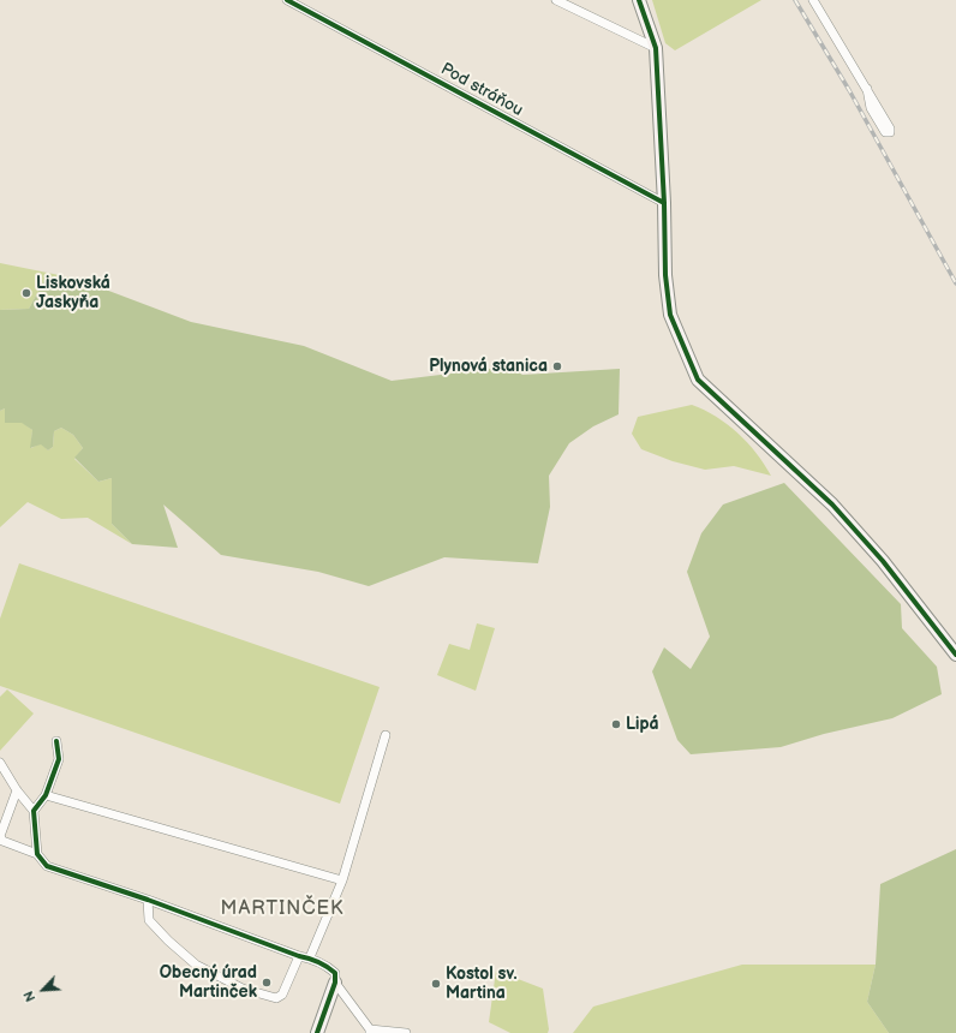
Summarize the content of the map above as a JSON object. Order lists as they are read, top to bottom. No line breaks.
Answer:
{"streets":{"street":["Pod stráňou"]},"districts":["MARTINČEK"],"places":["Liskovská Jaskyňa","Plynová stanica","Lipá","Obecný úrad Martinček","Kostol sv. Martina"],"north":"bottom left"}
